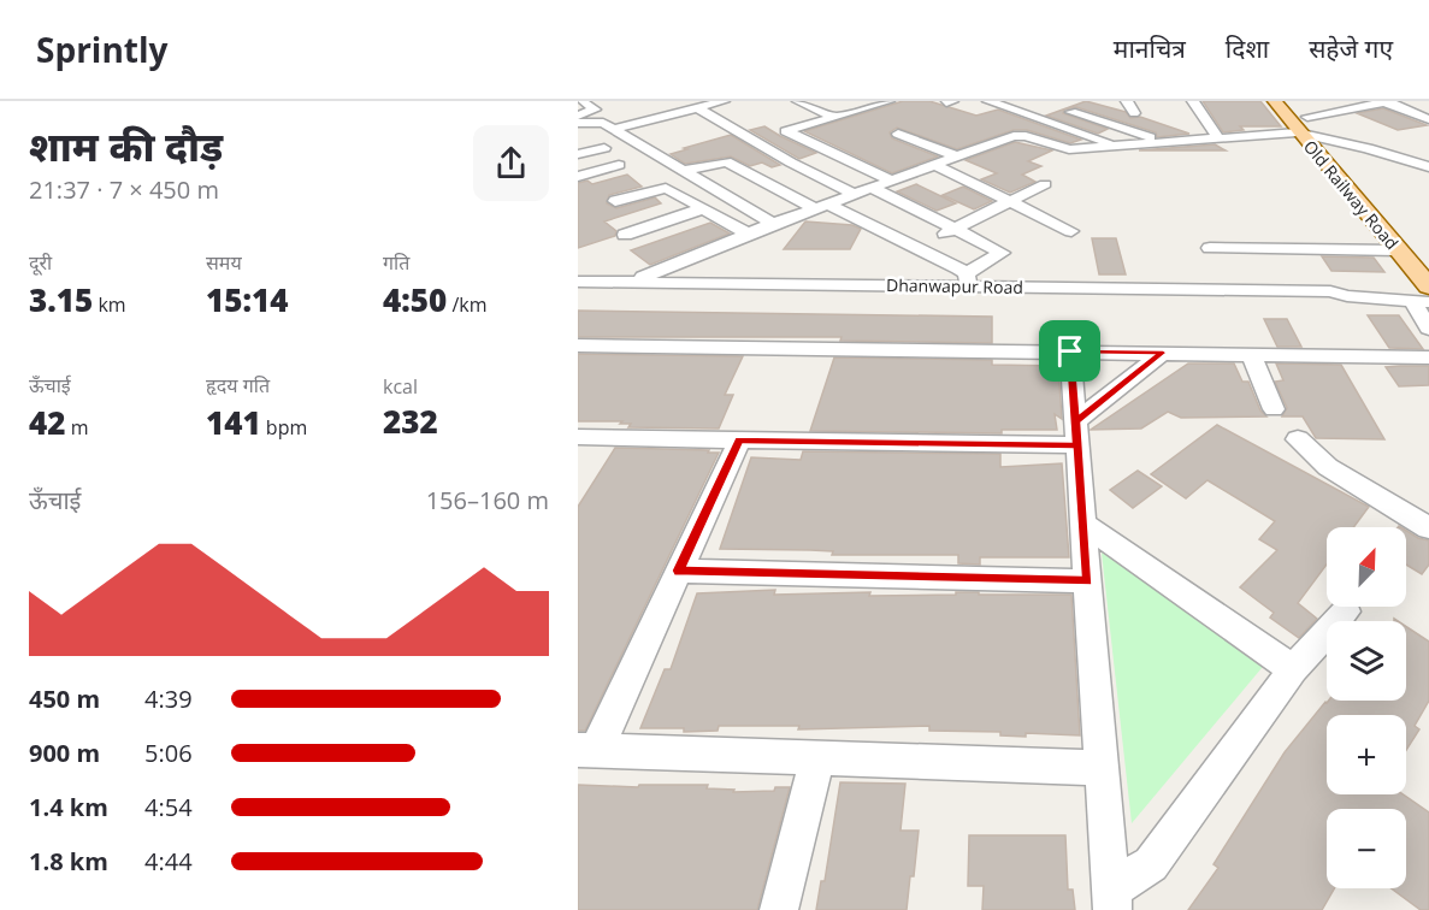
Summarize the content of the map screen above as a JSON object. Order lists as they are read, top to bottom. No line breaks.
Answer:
{"streets":{"main road":["Old Railway Road"],"street":["Dhanwapur Road"]},"crossings":[["Old Railway Road","Dhanwapur Road"]],"north":"top right","page":{"header":"Sprintly","nav":["मानचित्र","दिशा","सहेजे गए"],"heading":["शाम की दौड़","21:37 · 7 × 450 m"],"stats":[["दूरी","3.15 km"],["समय","15:14"],["गति","4:50 /km"],["ऊँचाई","42 m"],["हृदय गति","141 bpm"],["kcal","232"]],"chart":["ऊँचाई","156–160 m"],"map_buttons":["+","−"],"list":[{"name":"450 m","note":"4:39"},{"name":"900 m","note":"5:06"},{"name":"1.4 km","note":"4:54"},{"name":"1.8 km","note":"4:44"}]}}
